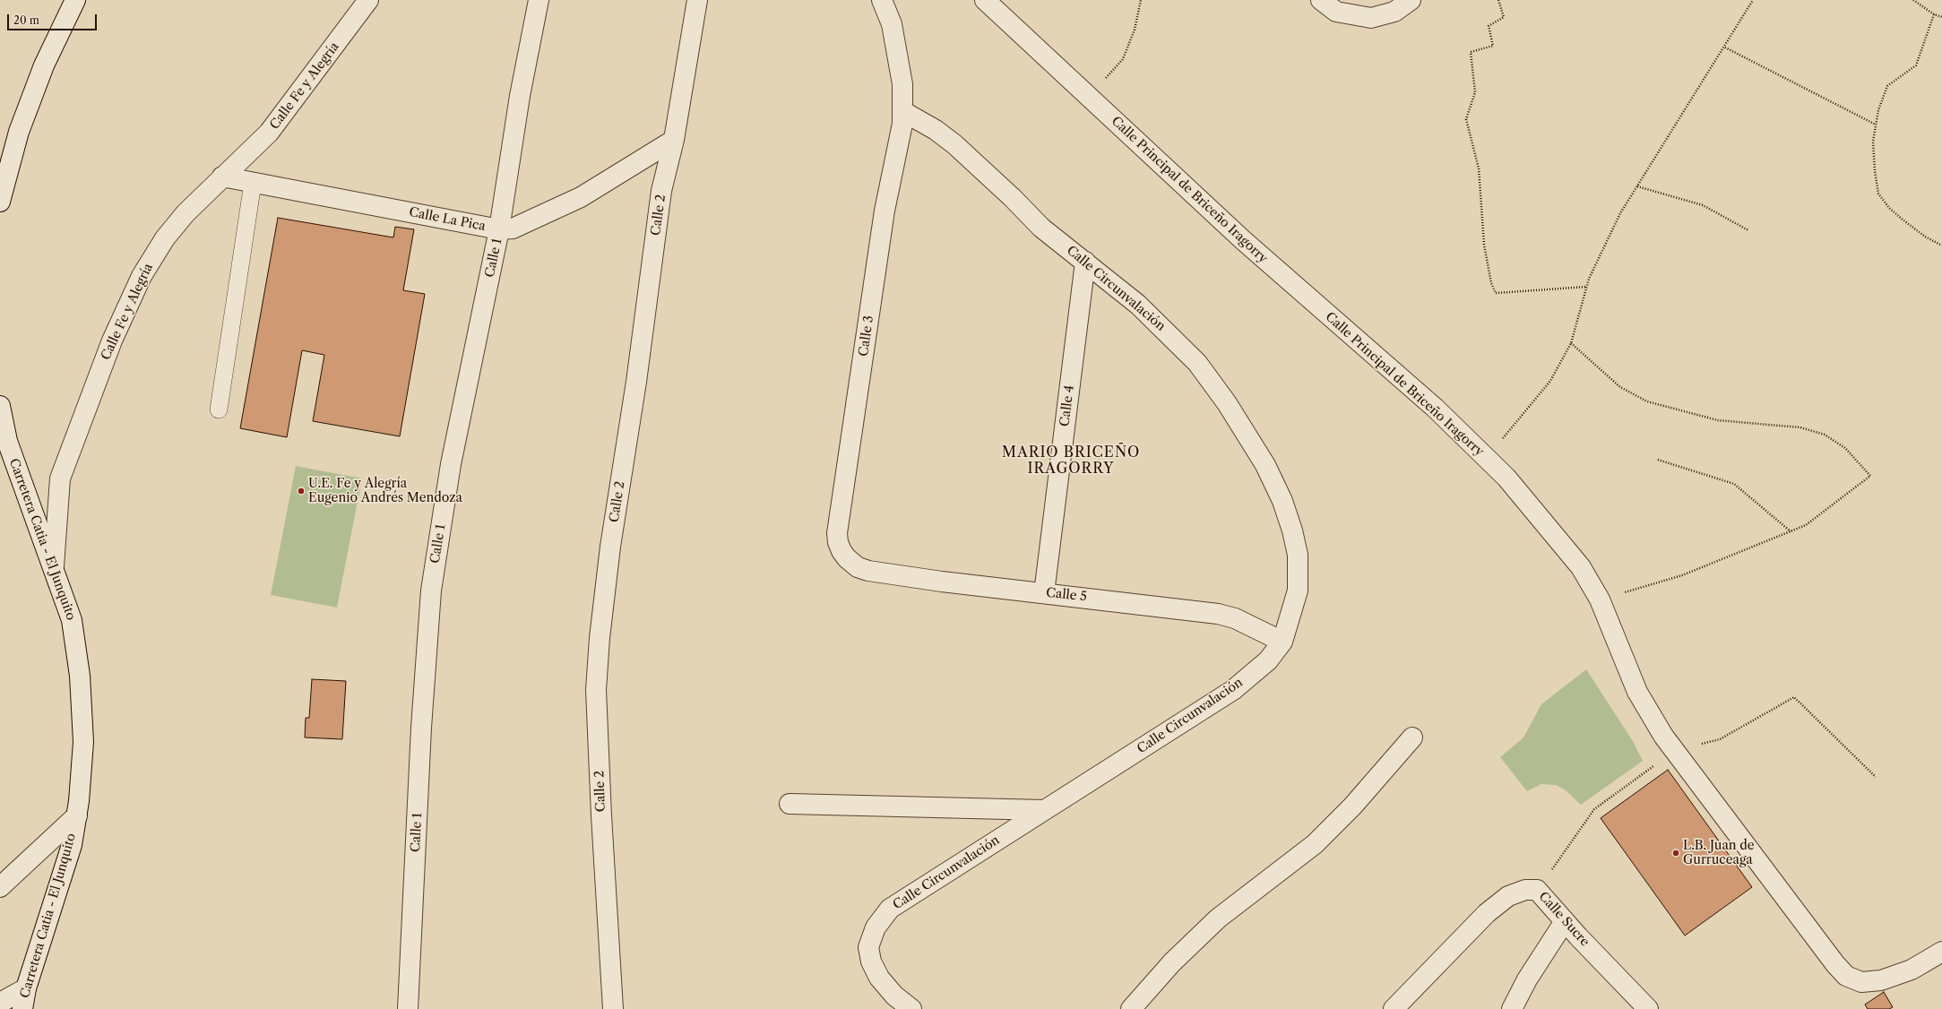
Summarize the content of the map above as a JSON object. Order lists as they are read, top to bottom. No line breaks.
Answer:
{"streets":{"street":["Calle Fe y Alegría","Calle Principal de Briceño Iragorry","Calle 2","Calle La Pica","Calle 1","Calle Circunvalación","Calle 3","Calle 4","Carretera Catia - El Junquito","Calle 5","Calle Sucre"]},"crossings":[["Calle Fe y Alegría","Calle La Pica"],["Calle Fe y Alegría","Carretera Catia - El Junquito"],["Calle 2","Calle La Pica"],["Calle La Pica","Calle 1"],["Calle Circunvalación","Calle 3"],["Calle Circunvalación","Calle 4"],["Calle Circunvalación","Calle 5"],["Calle 3","Calle 5"],["Calle 4","Calle 5"]],"districts":["MARIO BRICEÑO IRAGORRY"],"places":["U.E. Fe y Alegría Eugenio Andrés Mendoza","L.B. Juan de Gurruceaga"],"scale_bar":"20 m"}
